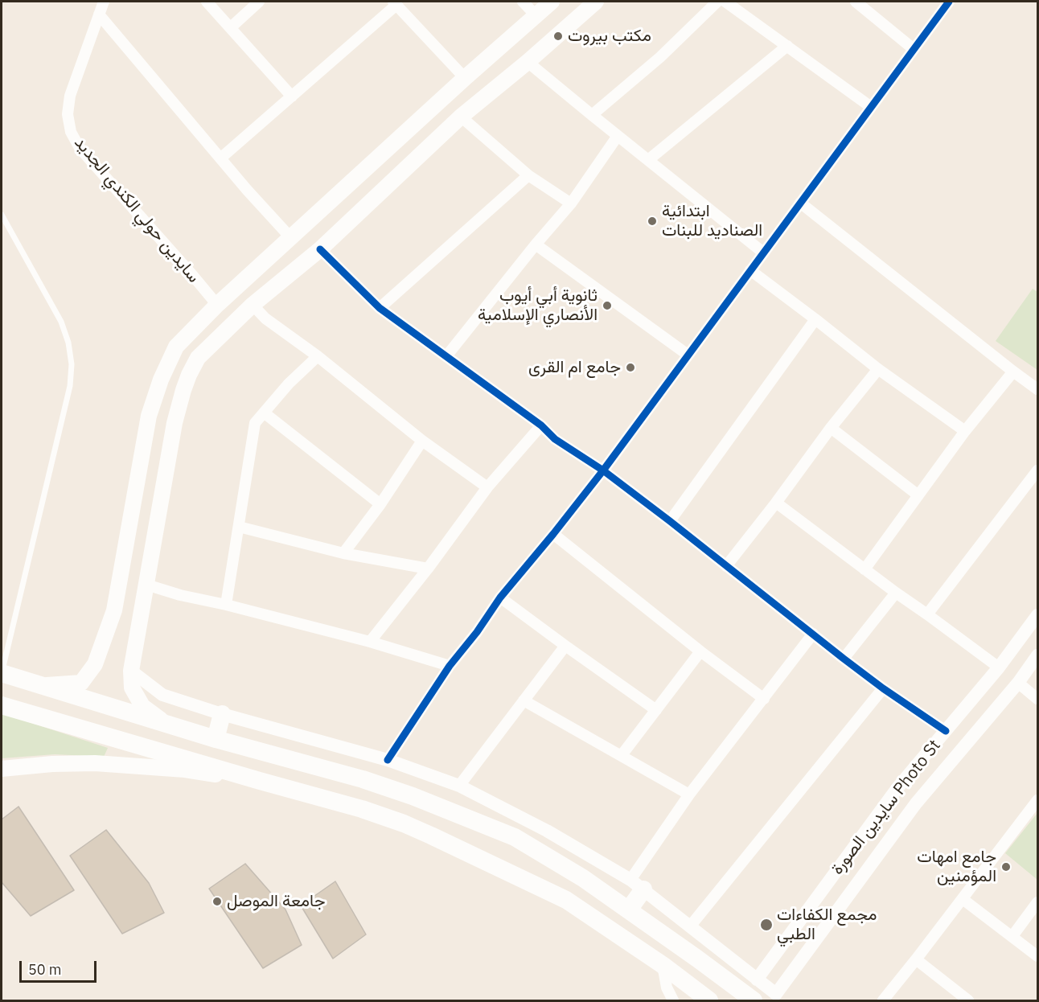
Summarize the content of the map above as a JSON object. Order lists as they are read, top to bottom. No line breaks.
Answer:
{"streets":{"street":["سايدين حولي الكندي الجديد","سايدين الصورة Photo St"]},"places":["مكتب بيروت","ابتدائية الصناديد للبنات","ثانوية أبي أيوب الأنصاري الإسلامية","جامع ام القرى","جامع امهات المؤمنين","جامعة الموصل","مجمع الكفاءات الطبي"],"scale_bar":"50 m"}
